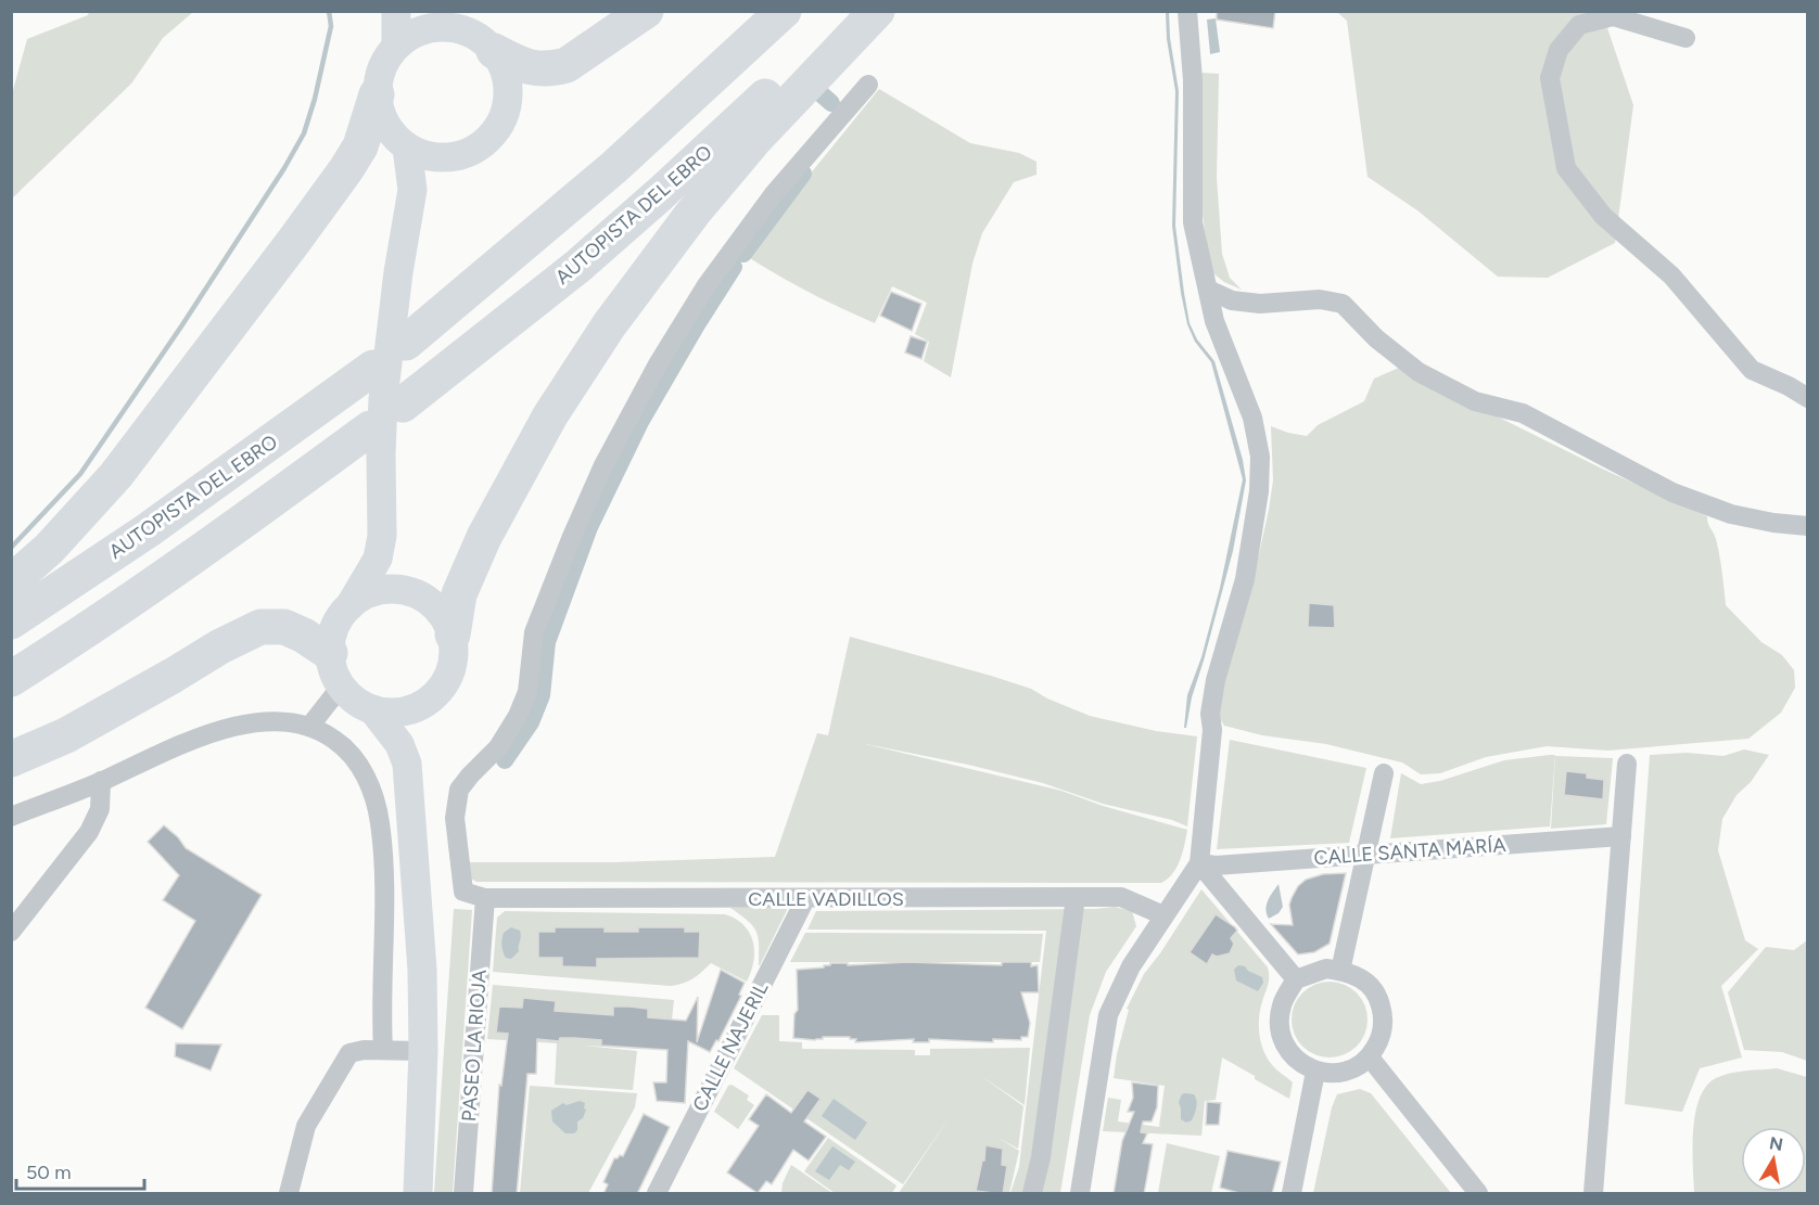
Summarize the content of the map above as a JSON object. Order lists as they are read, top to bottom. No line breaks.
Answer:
{"streets":{"highway":["AUTOPISTA DEL EBRO"],"street":["CALLE SANTA MARÍA","CALLE VADILLOS","PASEO LA RIOJA","CALLE NAJERIL"]},"crossings":[["CALLE VADILLOS","PASEO LA RIOJA"],["CALLE VADILLOS","CALLE NAJERIL"]],"scale_bar":"50 m","north":"top"}
